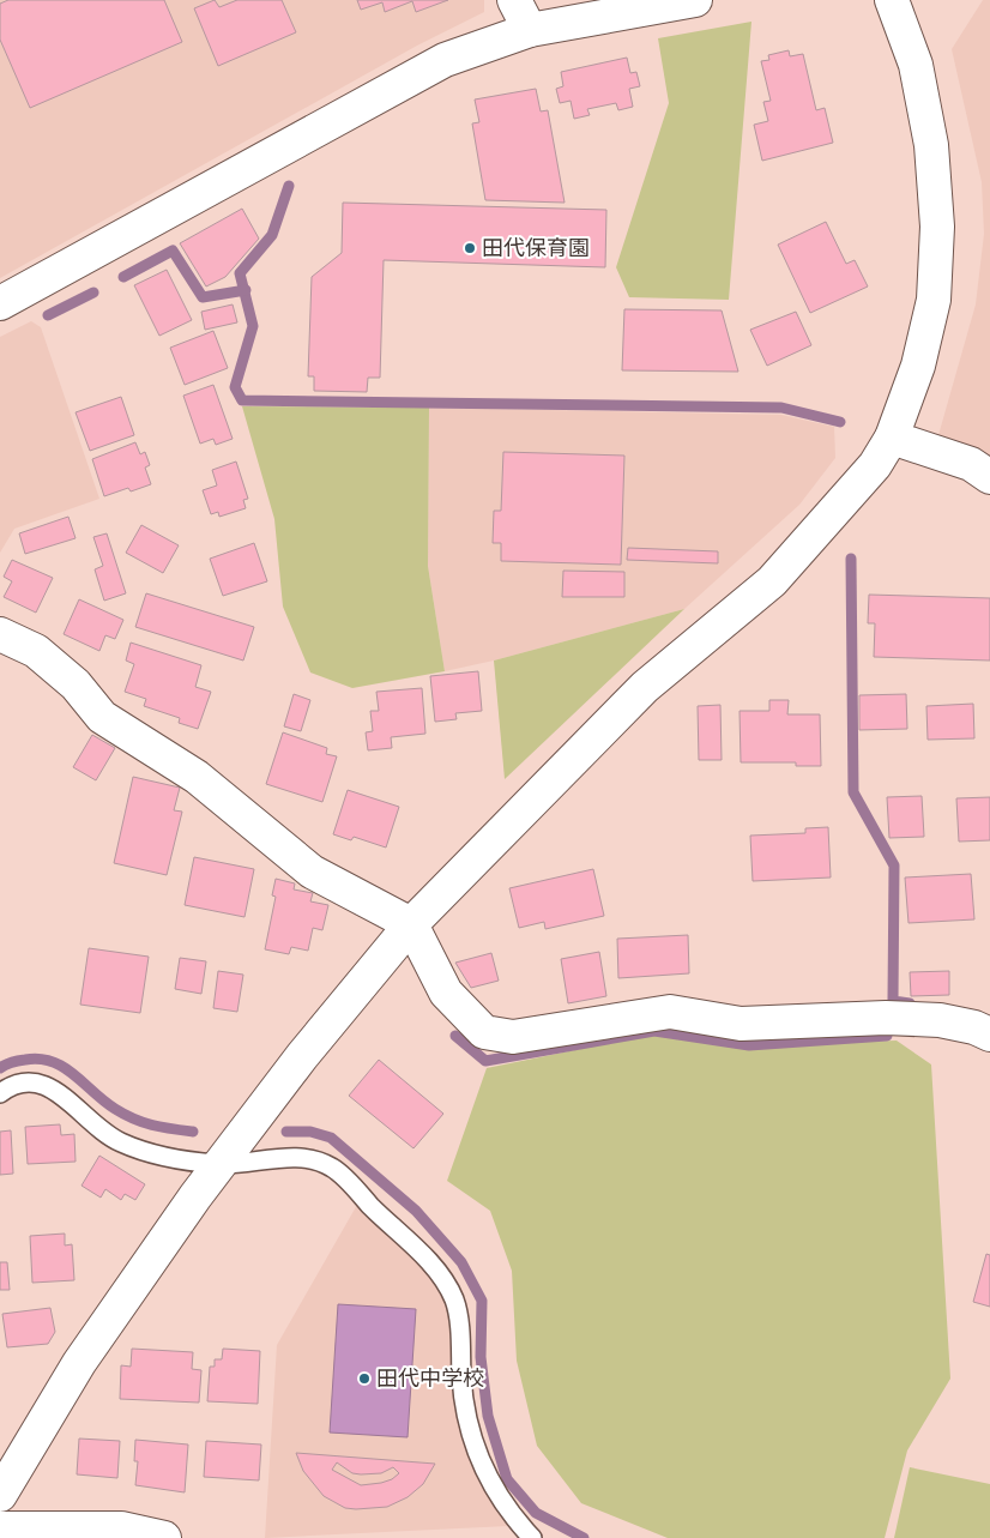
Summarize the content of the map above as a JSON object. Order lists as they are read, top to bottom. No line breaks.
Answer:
{"places":["田代保育園","田代中学校"]}
